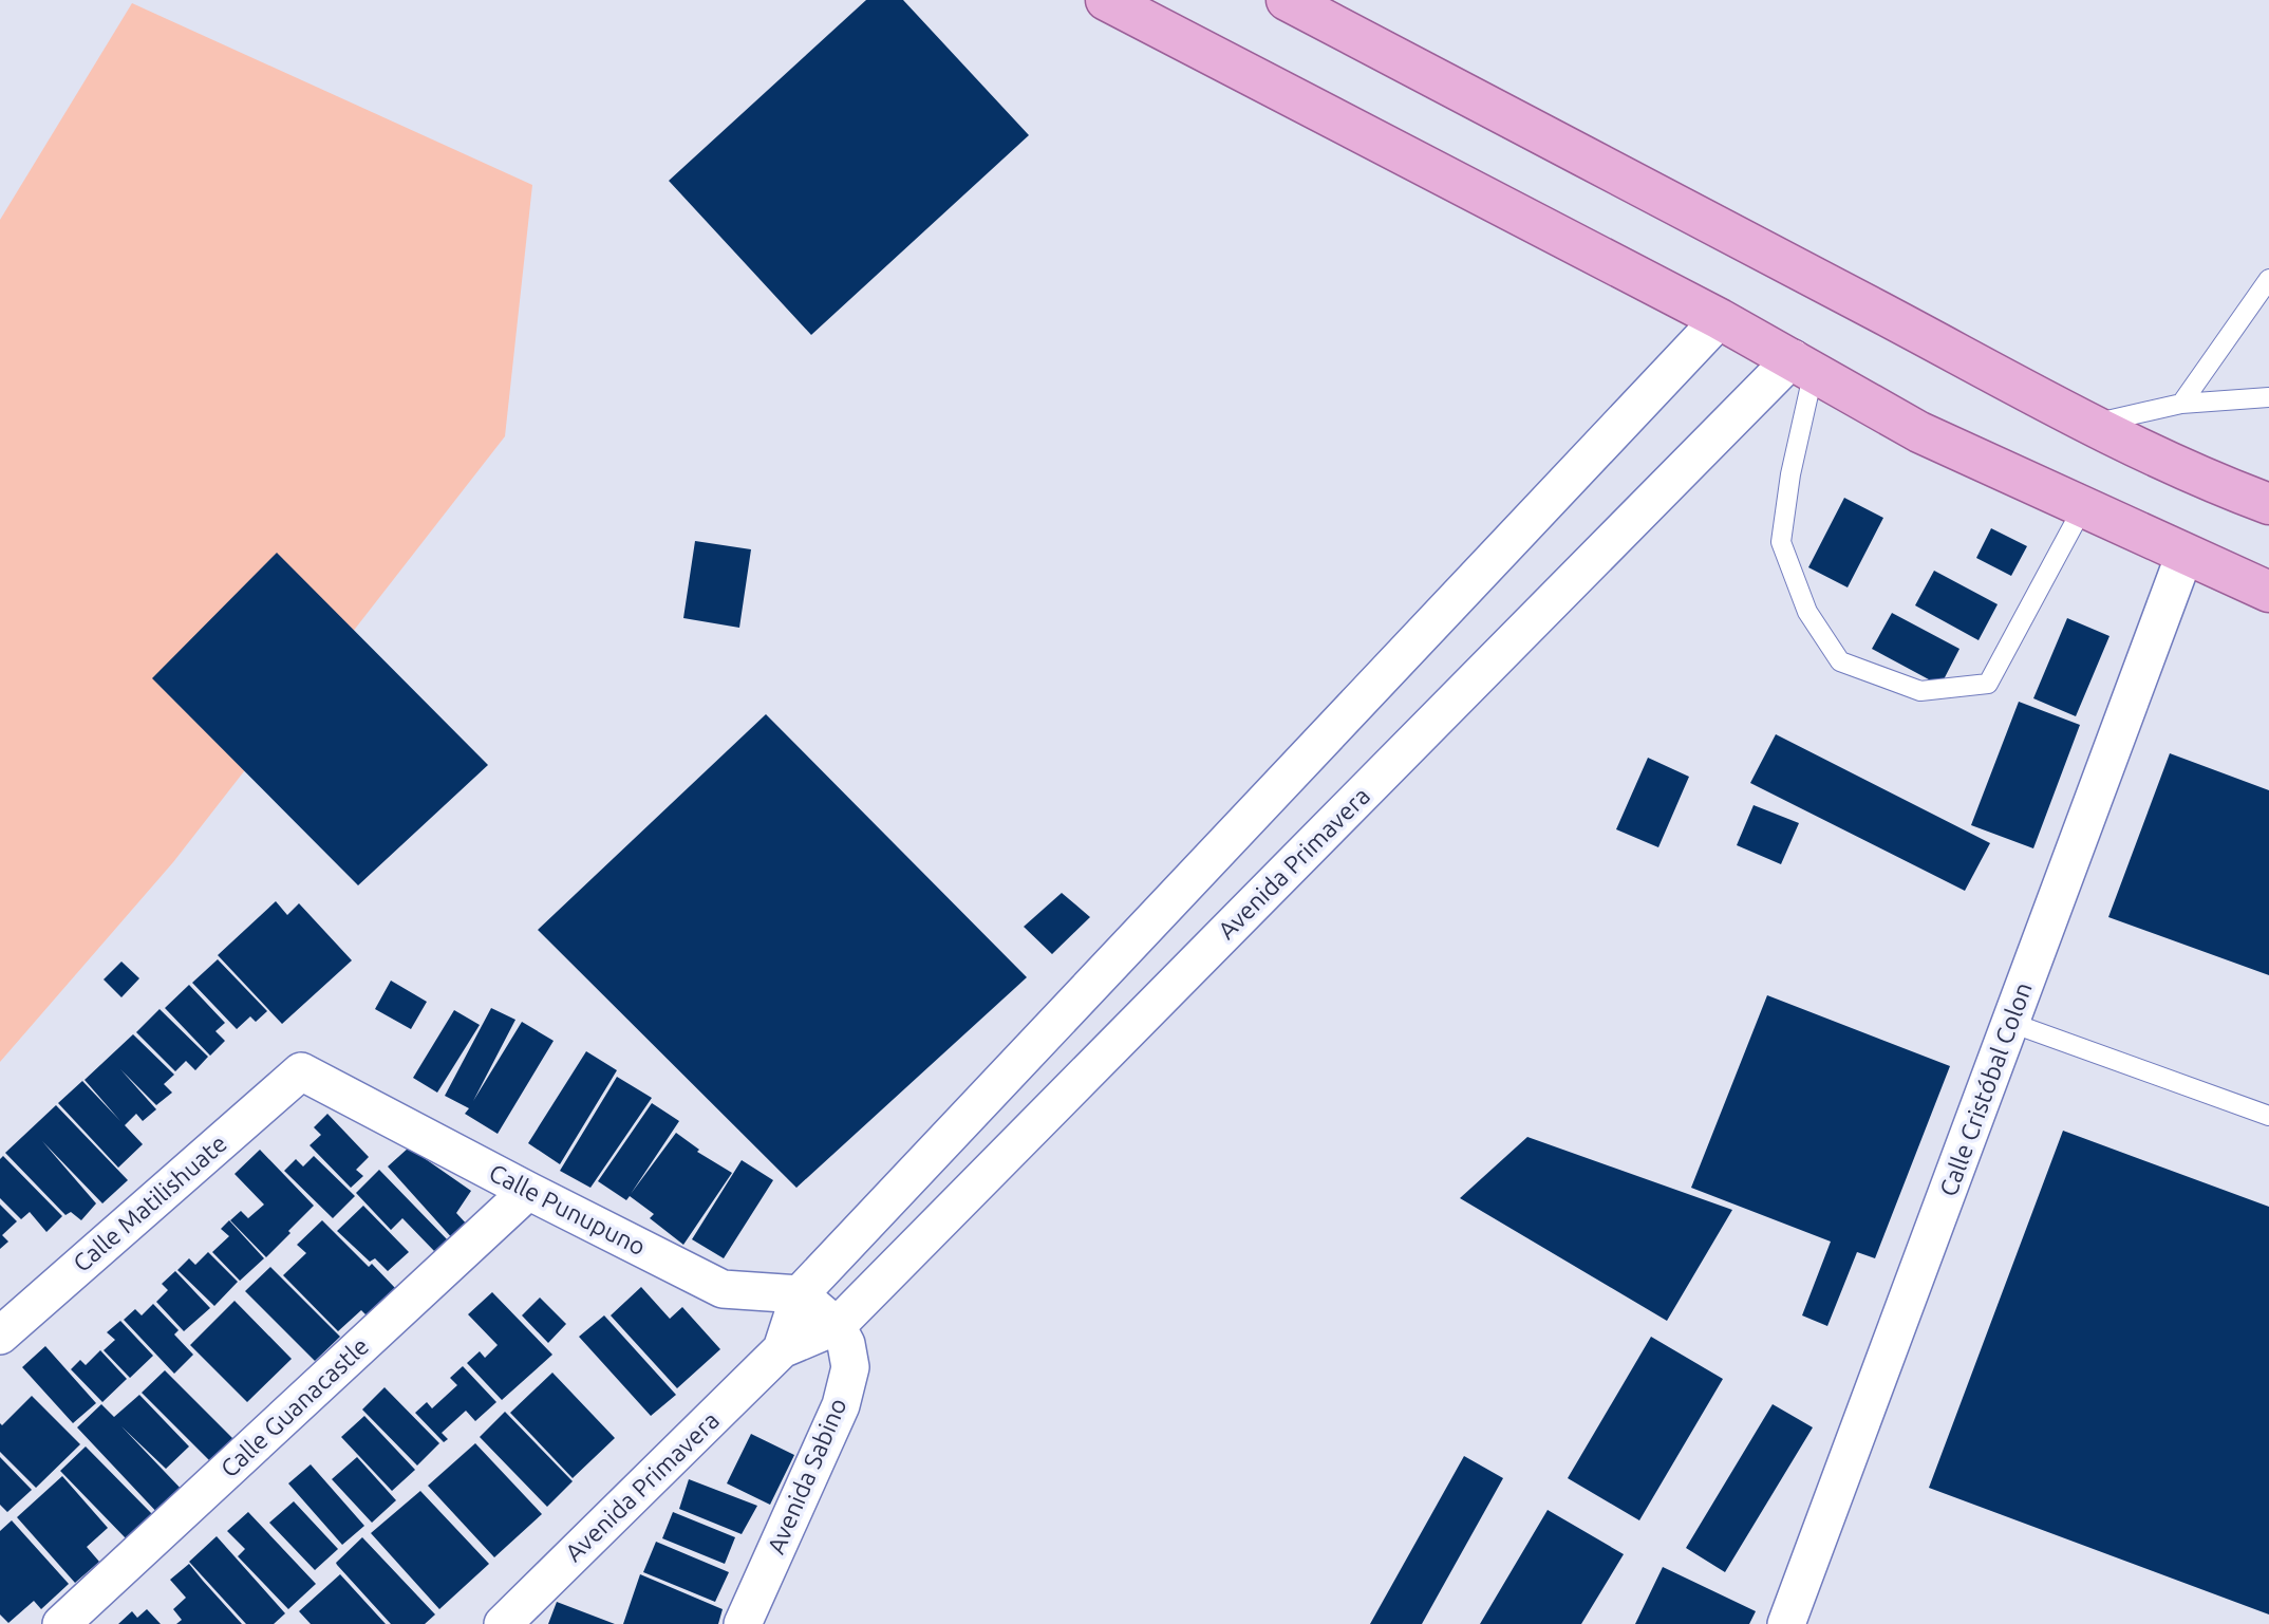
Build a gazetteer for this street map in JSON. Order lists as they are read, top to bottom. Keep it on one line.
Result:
{"streets":{"street":["Avenida Primavera","Calle Cristóbal Colon","Calle Matilishuate","Calle Punupuno","Calle Guanacastle","Avenida Sabino"]},"crossings":[["Avenida Primavera","Calle Punupuno"],["Avenida Primavera","Avenida Sabino"],["Calle Matilishuate","Calle Punupuno"],["Calle Punupuno","Calle Guanacastle"]]}
